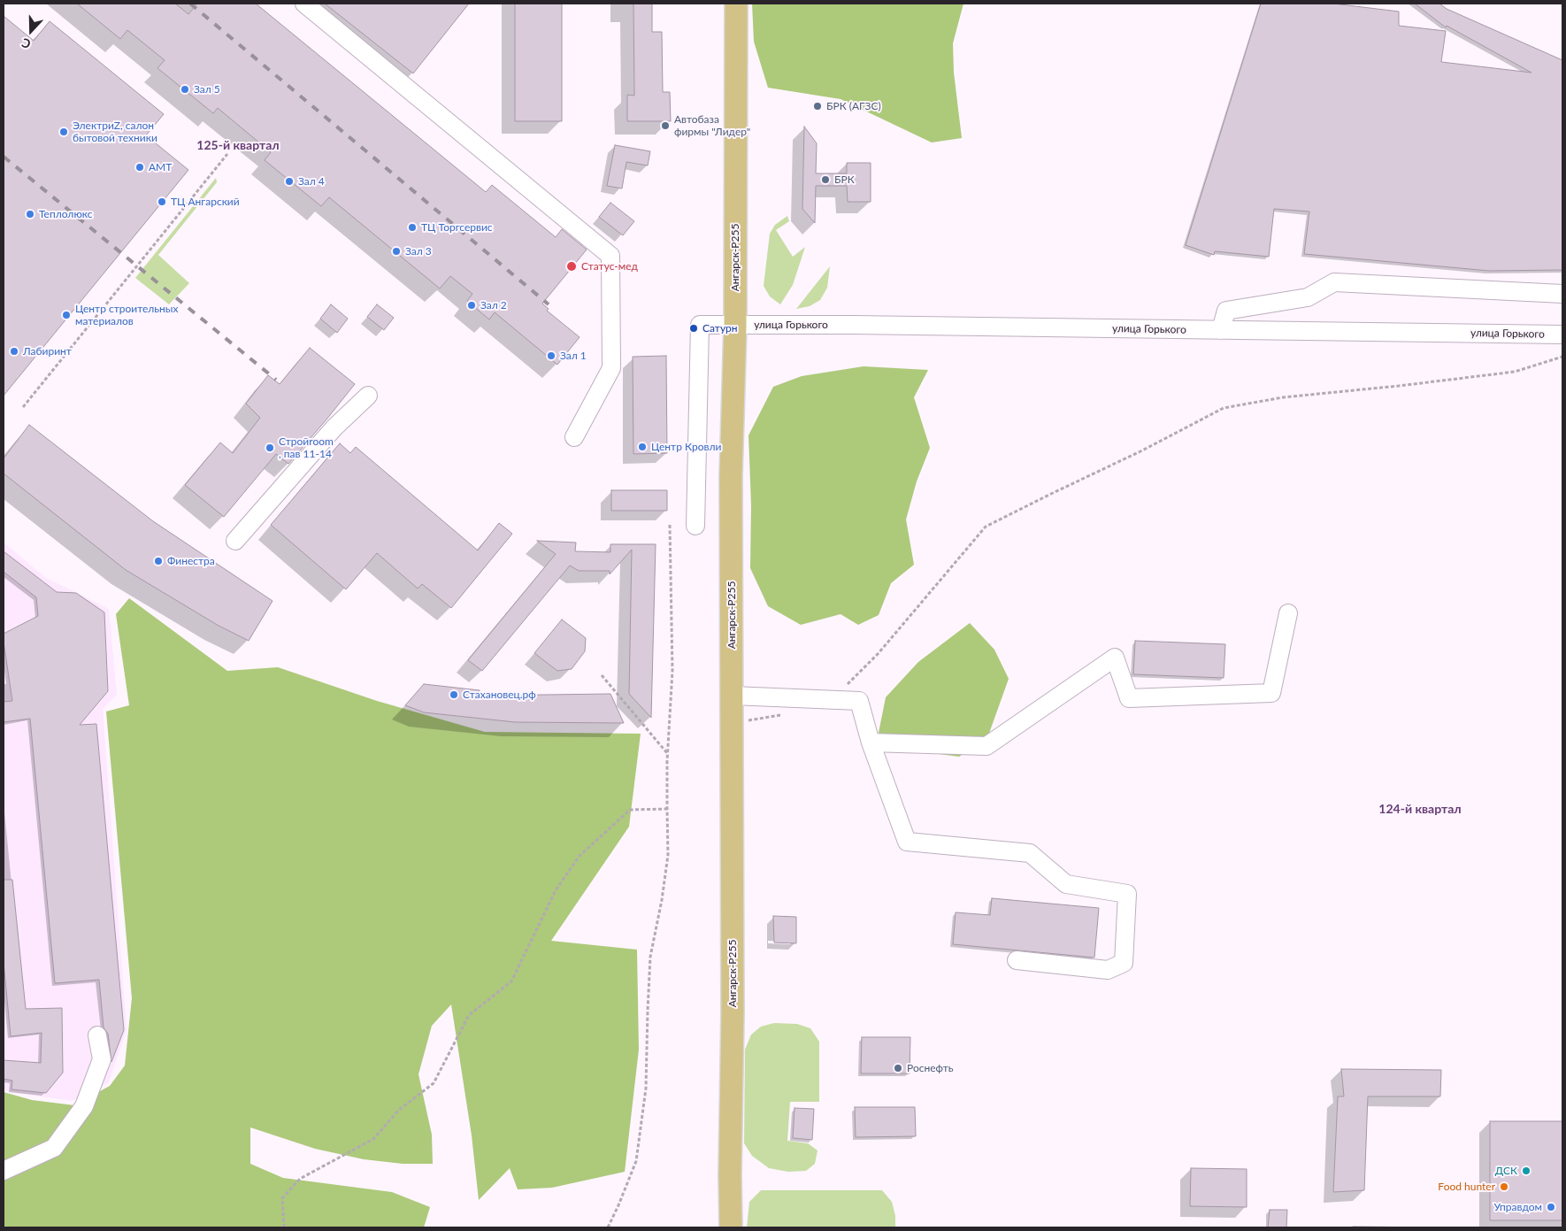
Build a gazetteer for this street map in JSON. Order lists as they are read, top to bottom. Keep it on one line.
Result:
{"streets":{"main road":["Ангарск-Р255"],"street":["улица Горького"]},"crossings":[["Ангарск-Р255","улица Горького"]],"districts":["125-й квартал","124-й квартал"],"places":["Зал 5","БРК (АГЗС)","Автобаза фирмы \"Лидер\"","ЭлектриZ, салон бытовой техники","АМТ","БРК","Зал 4","ТЦ Ангарский","Теплолюкс","ТЦ Торгсервис","Зал 3","Статус-мед","Зал 2","Центр строительных материалов","Сатурн","Лабиринт","Зал 1","Центр Кровли","Стройroom , пав 11-14","Финестра","Стахановец.рф","Роснефть","ДСК","Food hunter","Управдом"],"north":"bottom"}
